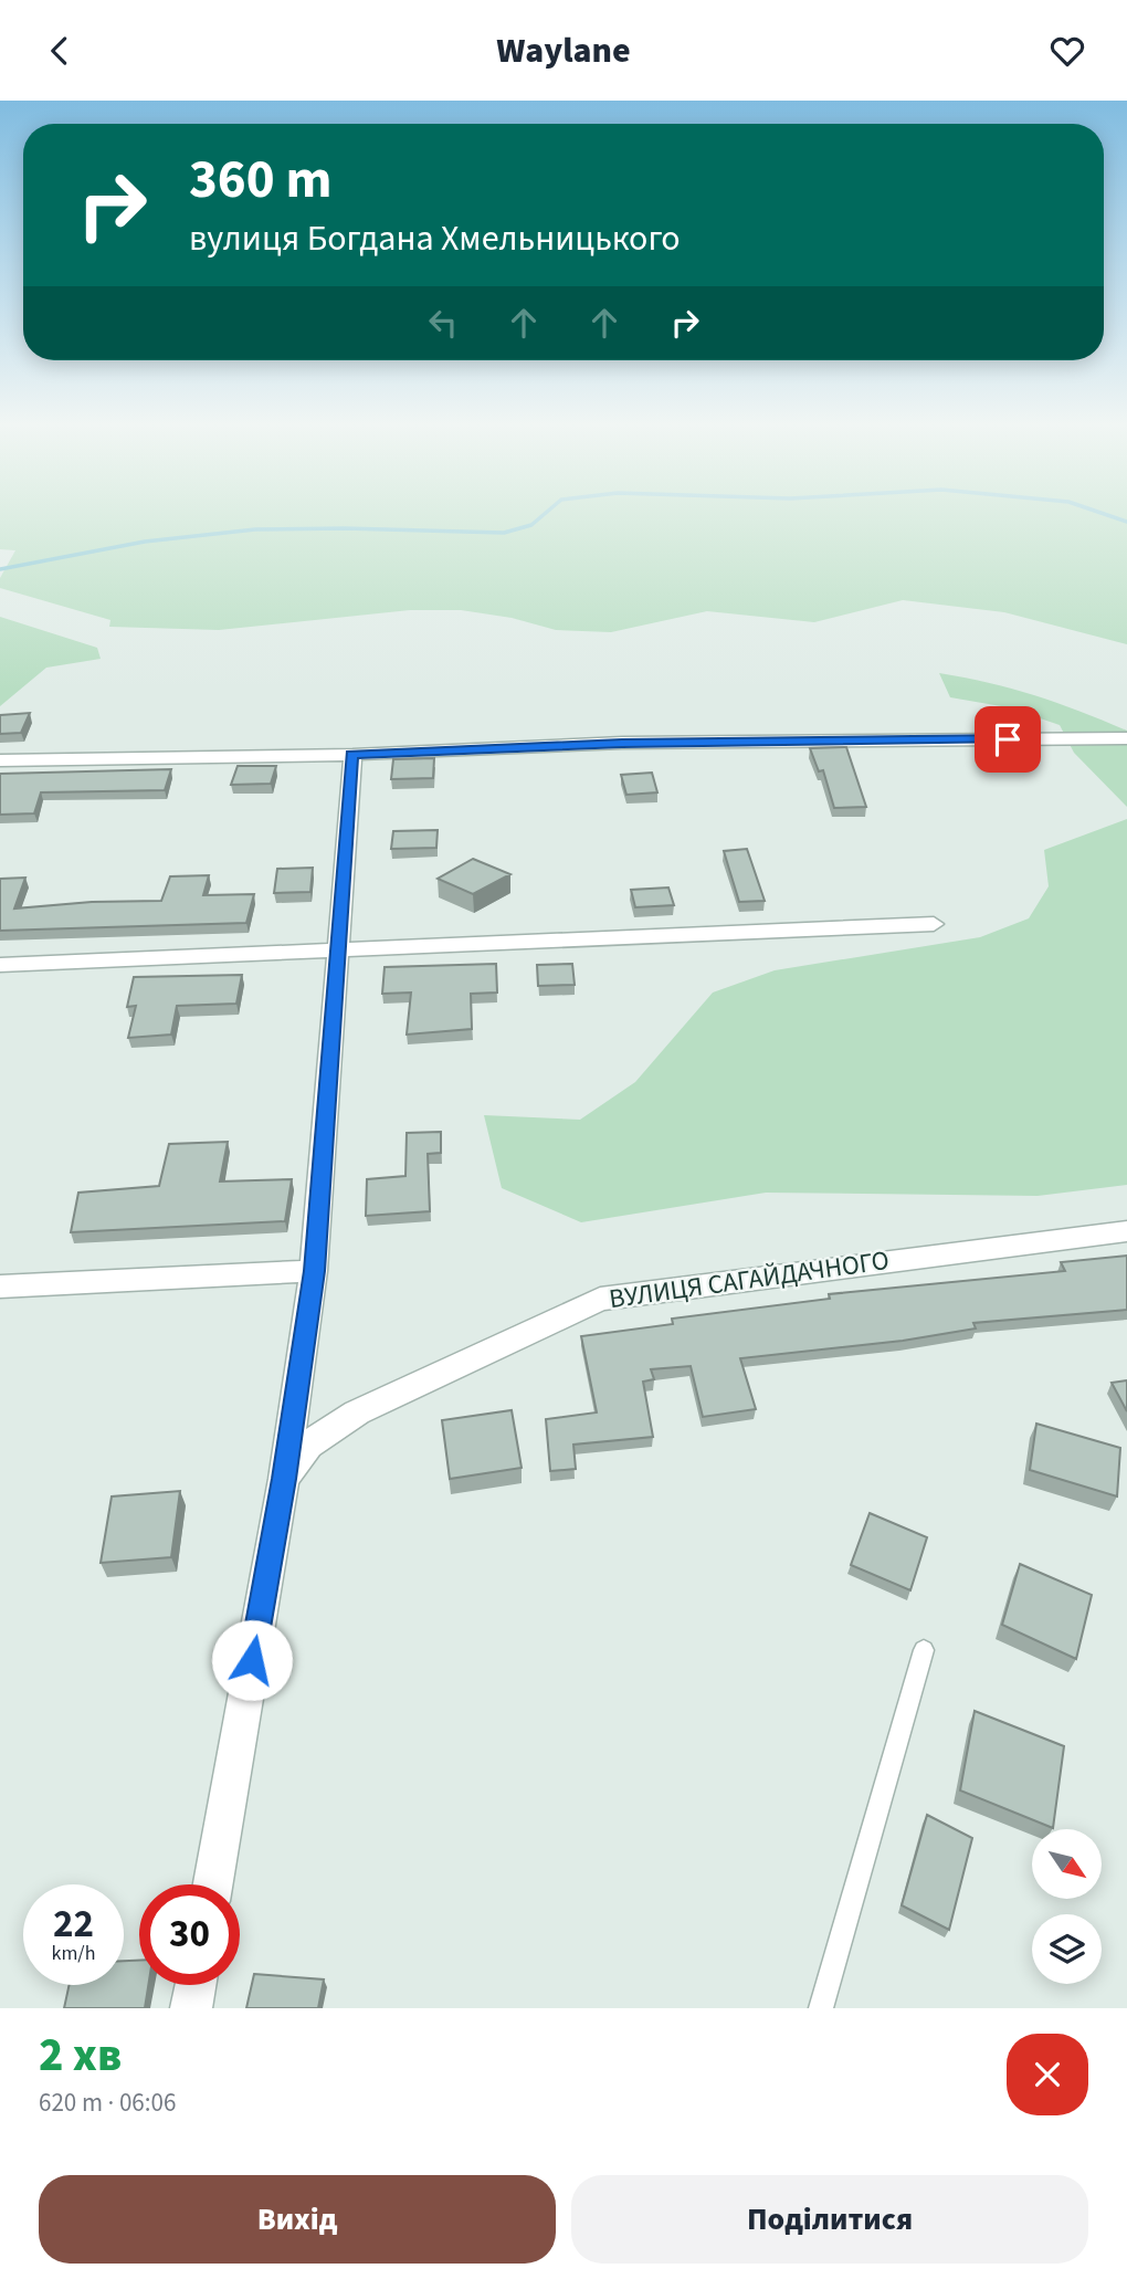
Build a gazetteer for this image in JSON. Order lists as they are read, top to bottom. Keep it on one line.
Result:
{"streets":{"street":["ВУЛИЦЯ САГАЙДАЧНОГО"]},"north":"bottom right","page":{"header":"Waylane","turn":["360 m","вулиця Богдана Хмельницького"],"speed":"22 km/h","limit":"30","heading":["2 хв","620 m · 06:06"],"buttons":["Вихід","Поділитися"]}}
